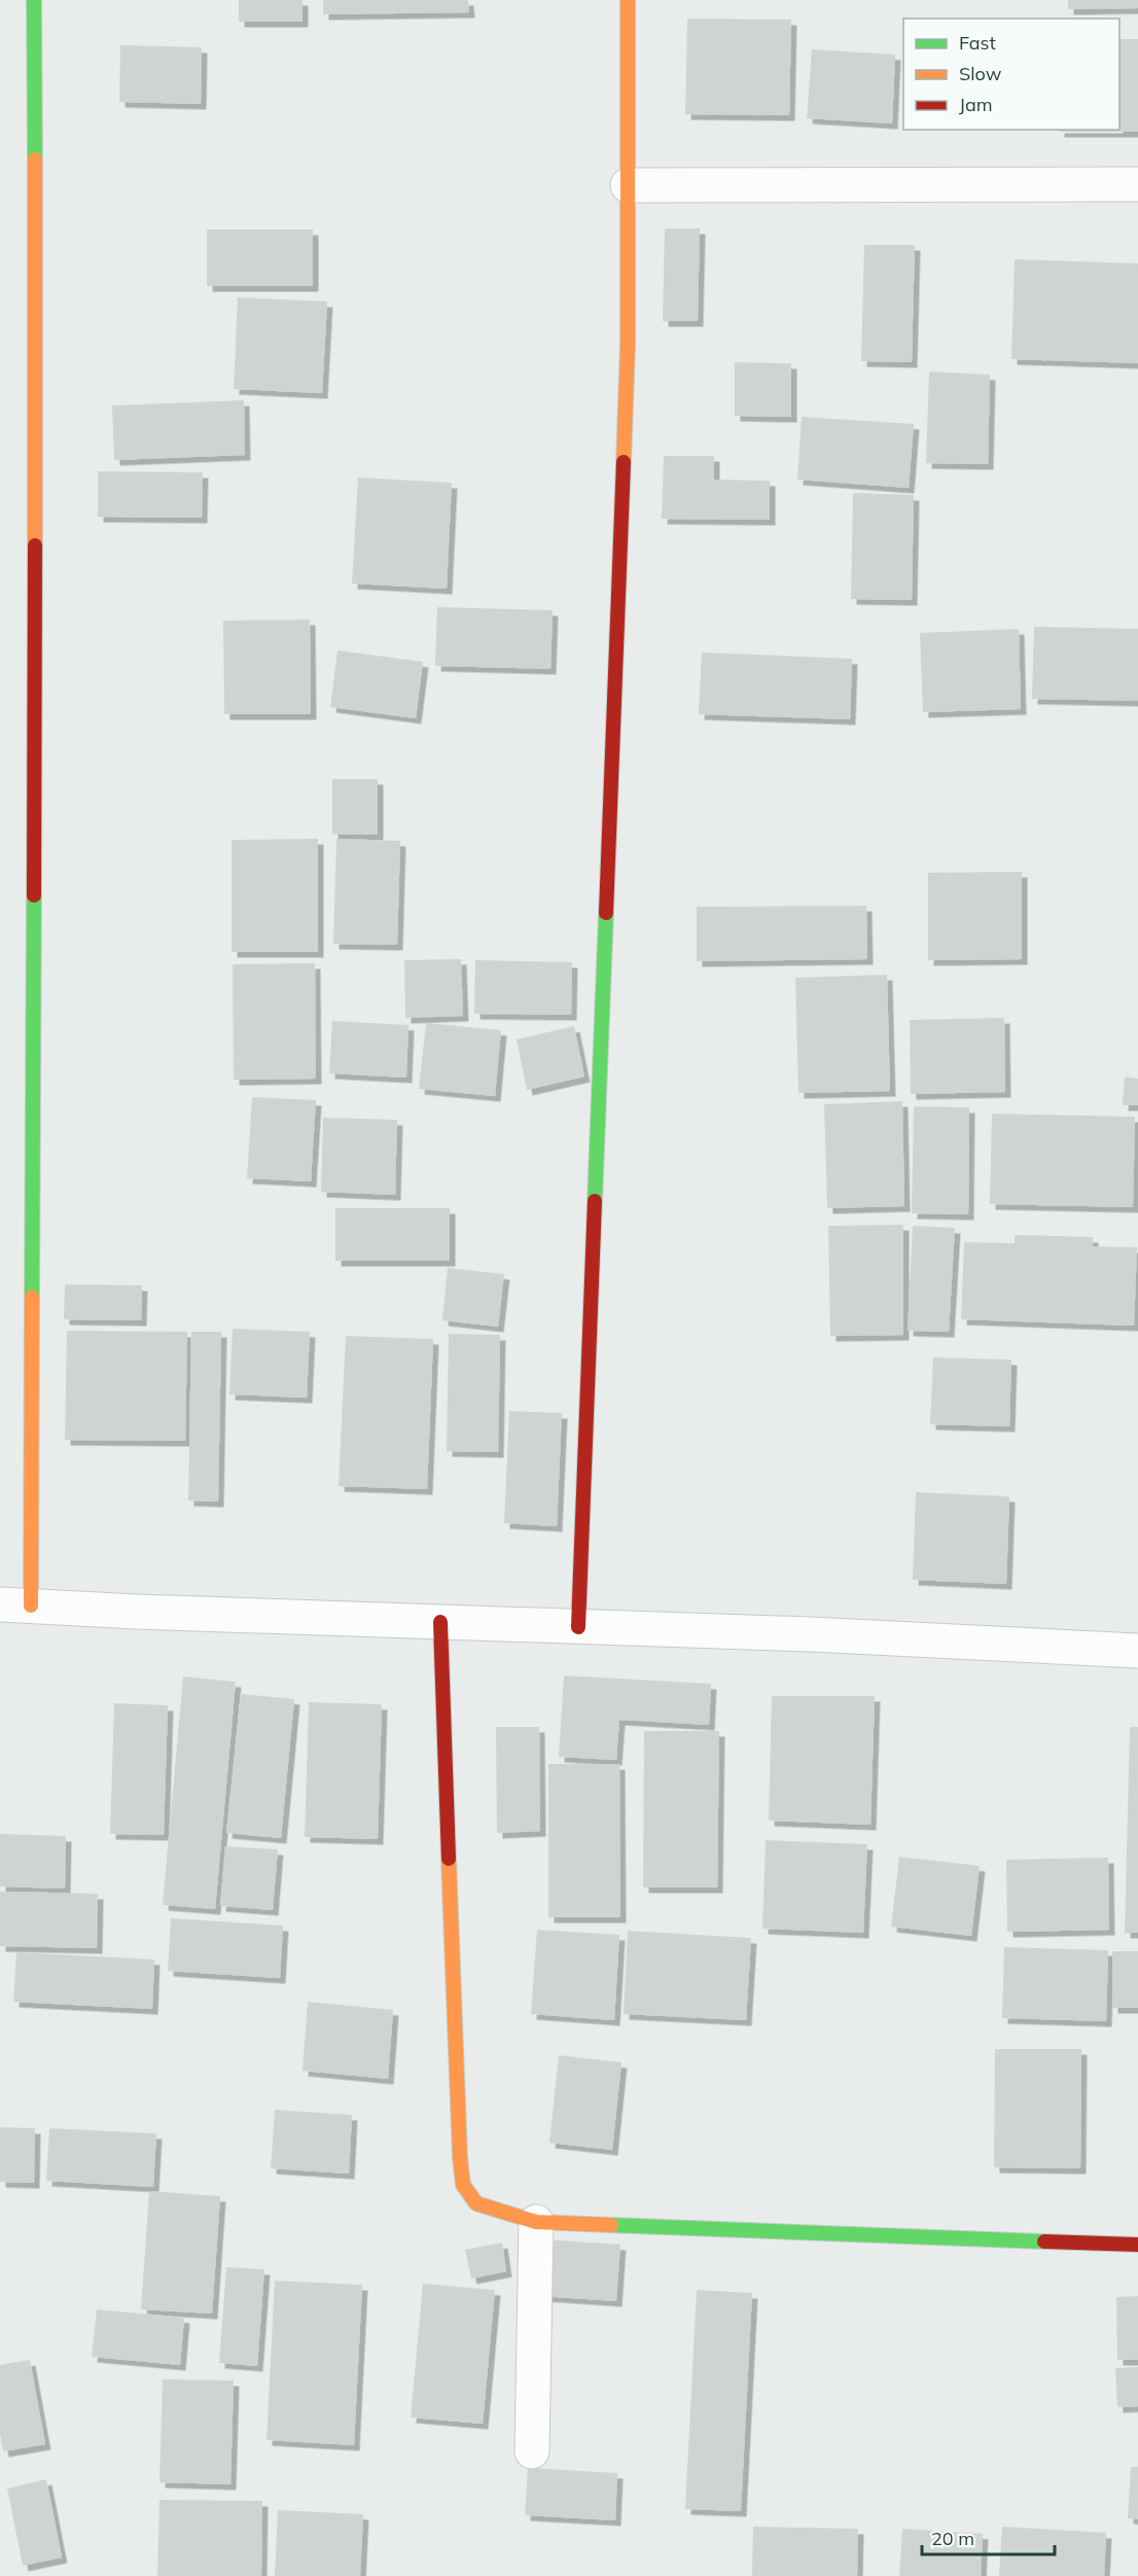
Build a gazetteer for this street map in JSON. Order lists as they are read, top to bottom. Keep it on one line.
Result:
{"legend":["Fast","Slow","Jam"],"scale_bar":"20 m"}
